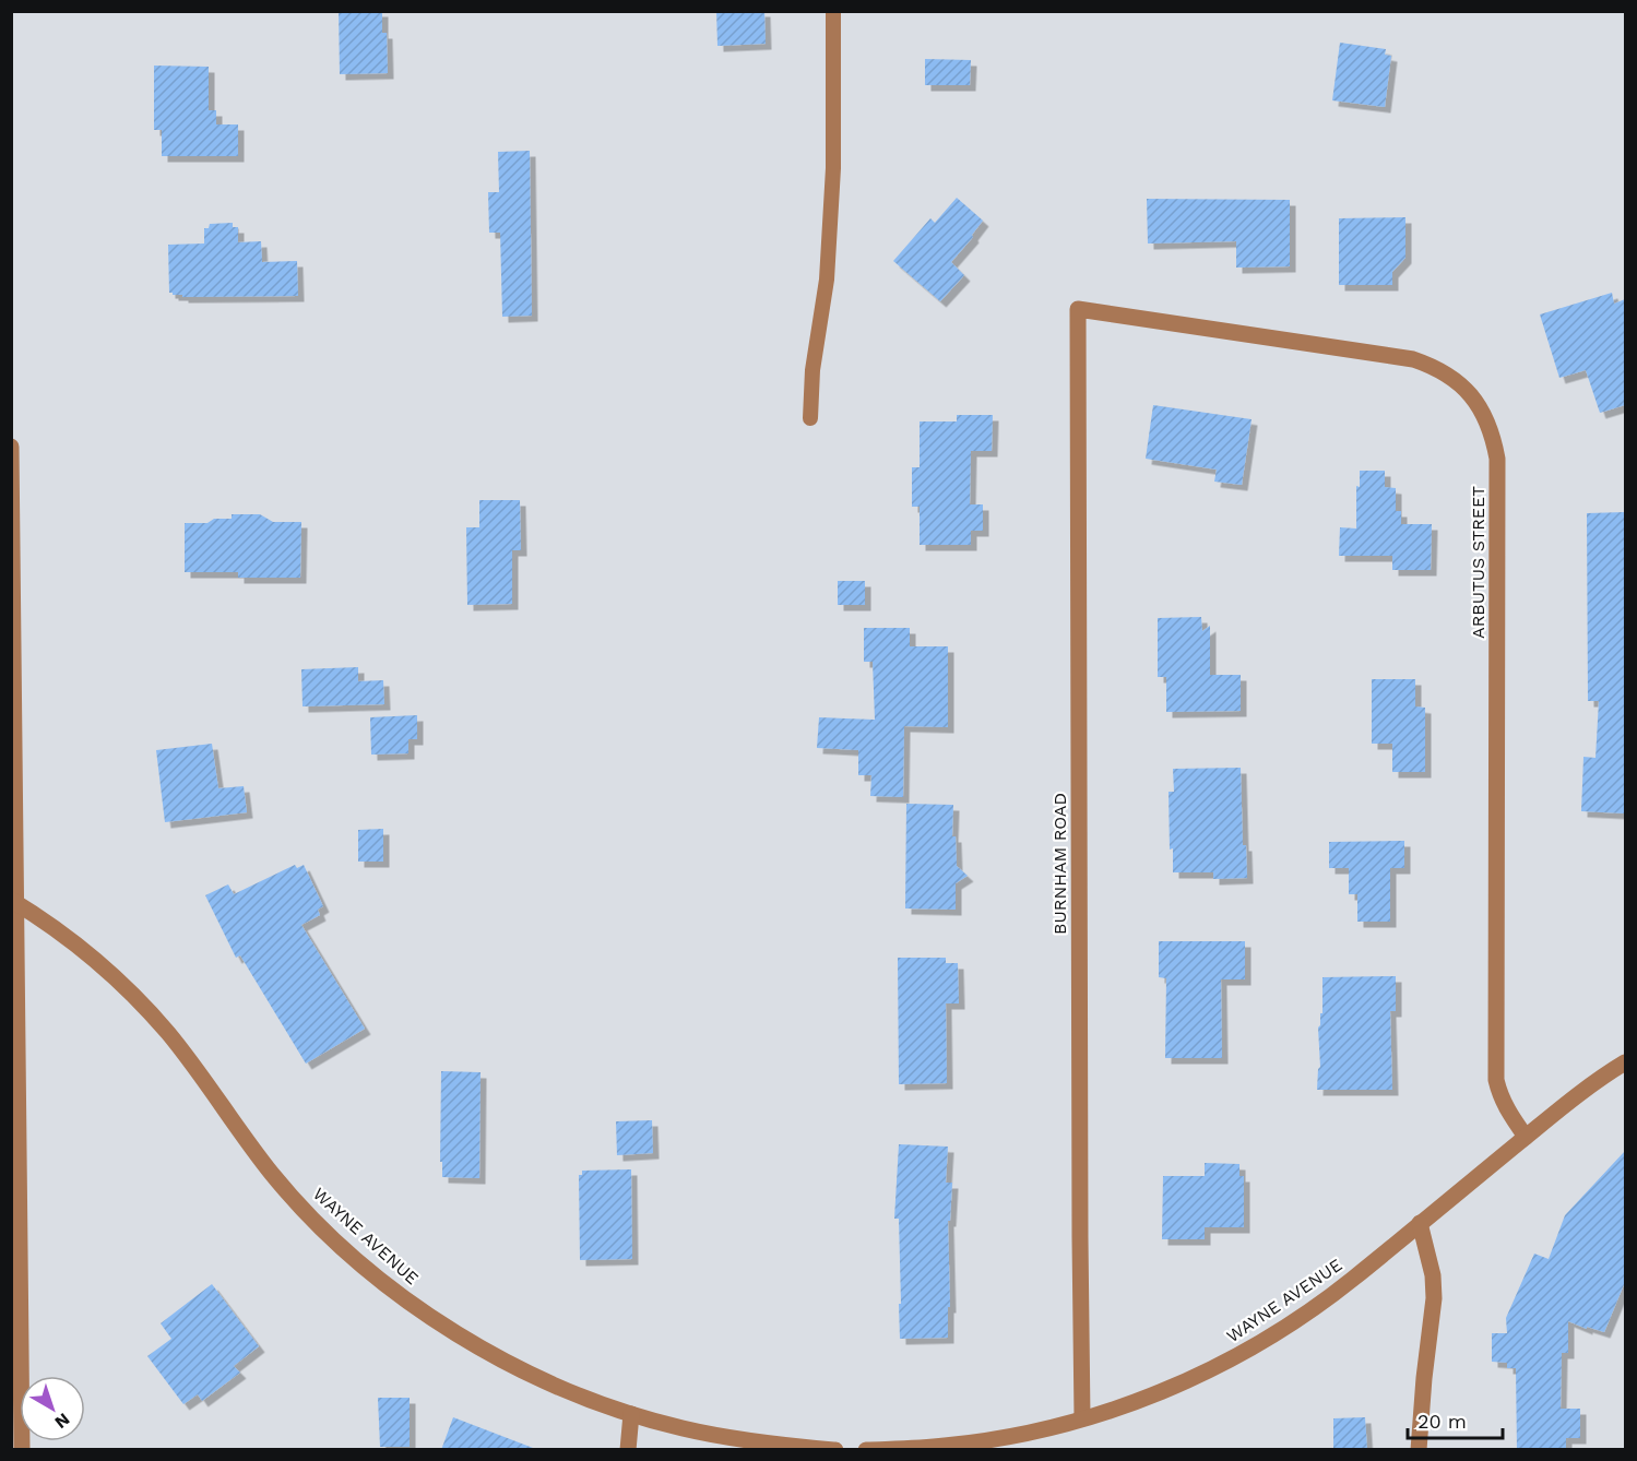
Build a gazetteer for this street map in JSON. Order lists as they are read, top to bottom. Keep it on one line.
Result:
{"streets":{"street":["ARBUTUS STREET","BURNHAM ROAD","WAYNE AVENUE"]},"crossings":[["ARBUTUS STREET","BURNHAM ROAD"],["ARBUTUS STREET","WAYNE AVENUE"],["BURNHAM ROAD","WAYNE AVENUE"]],"scale_bar":"20 m","north":"bottom right"}
